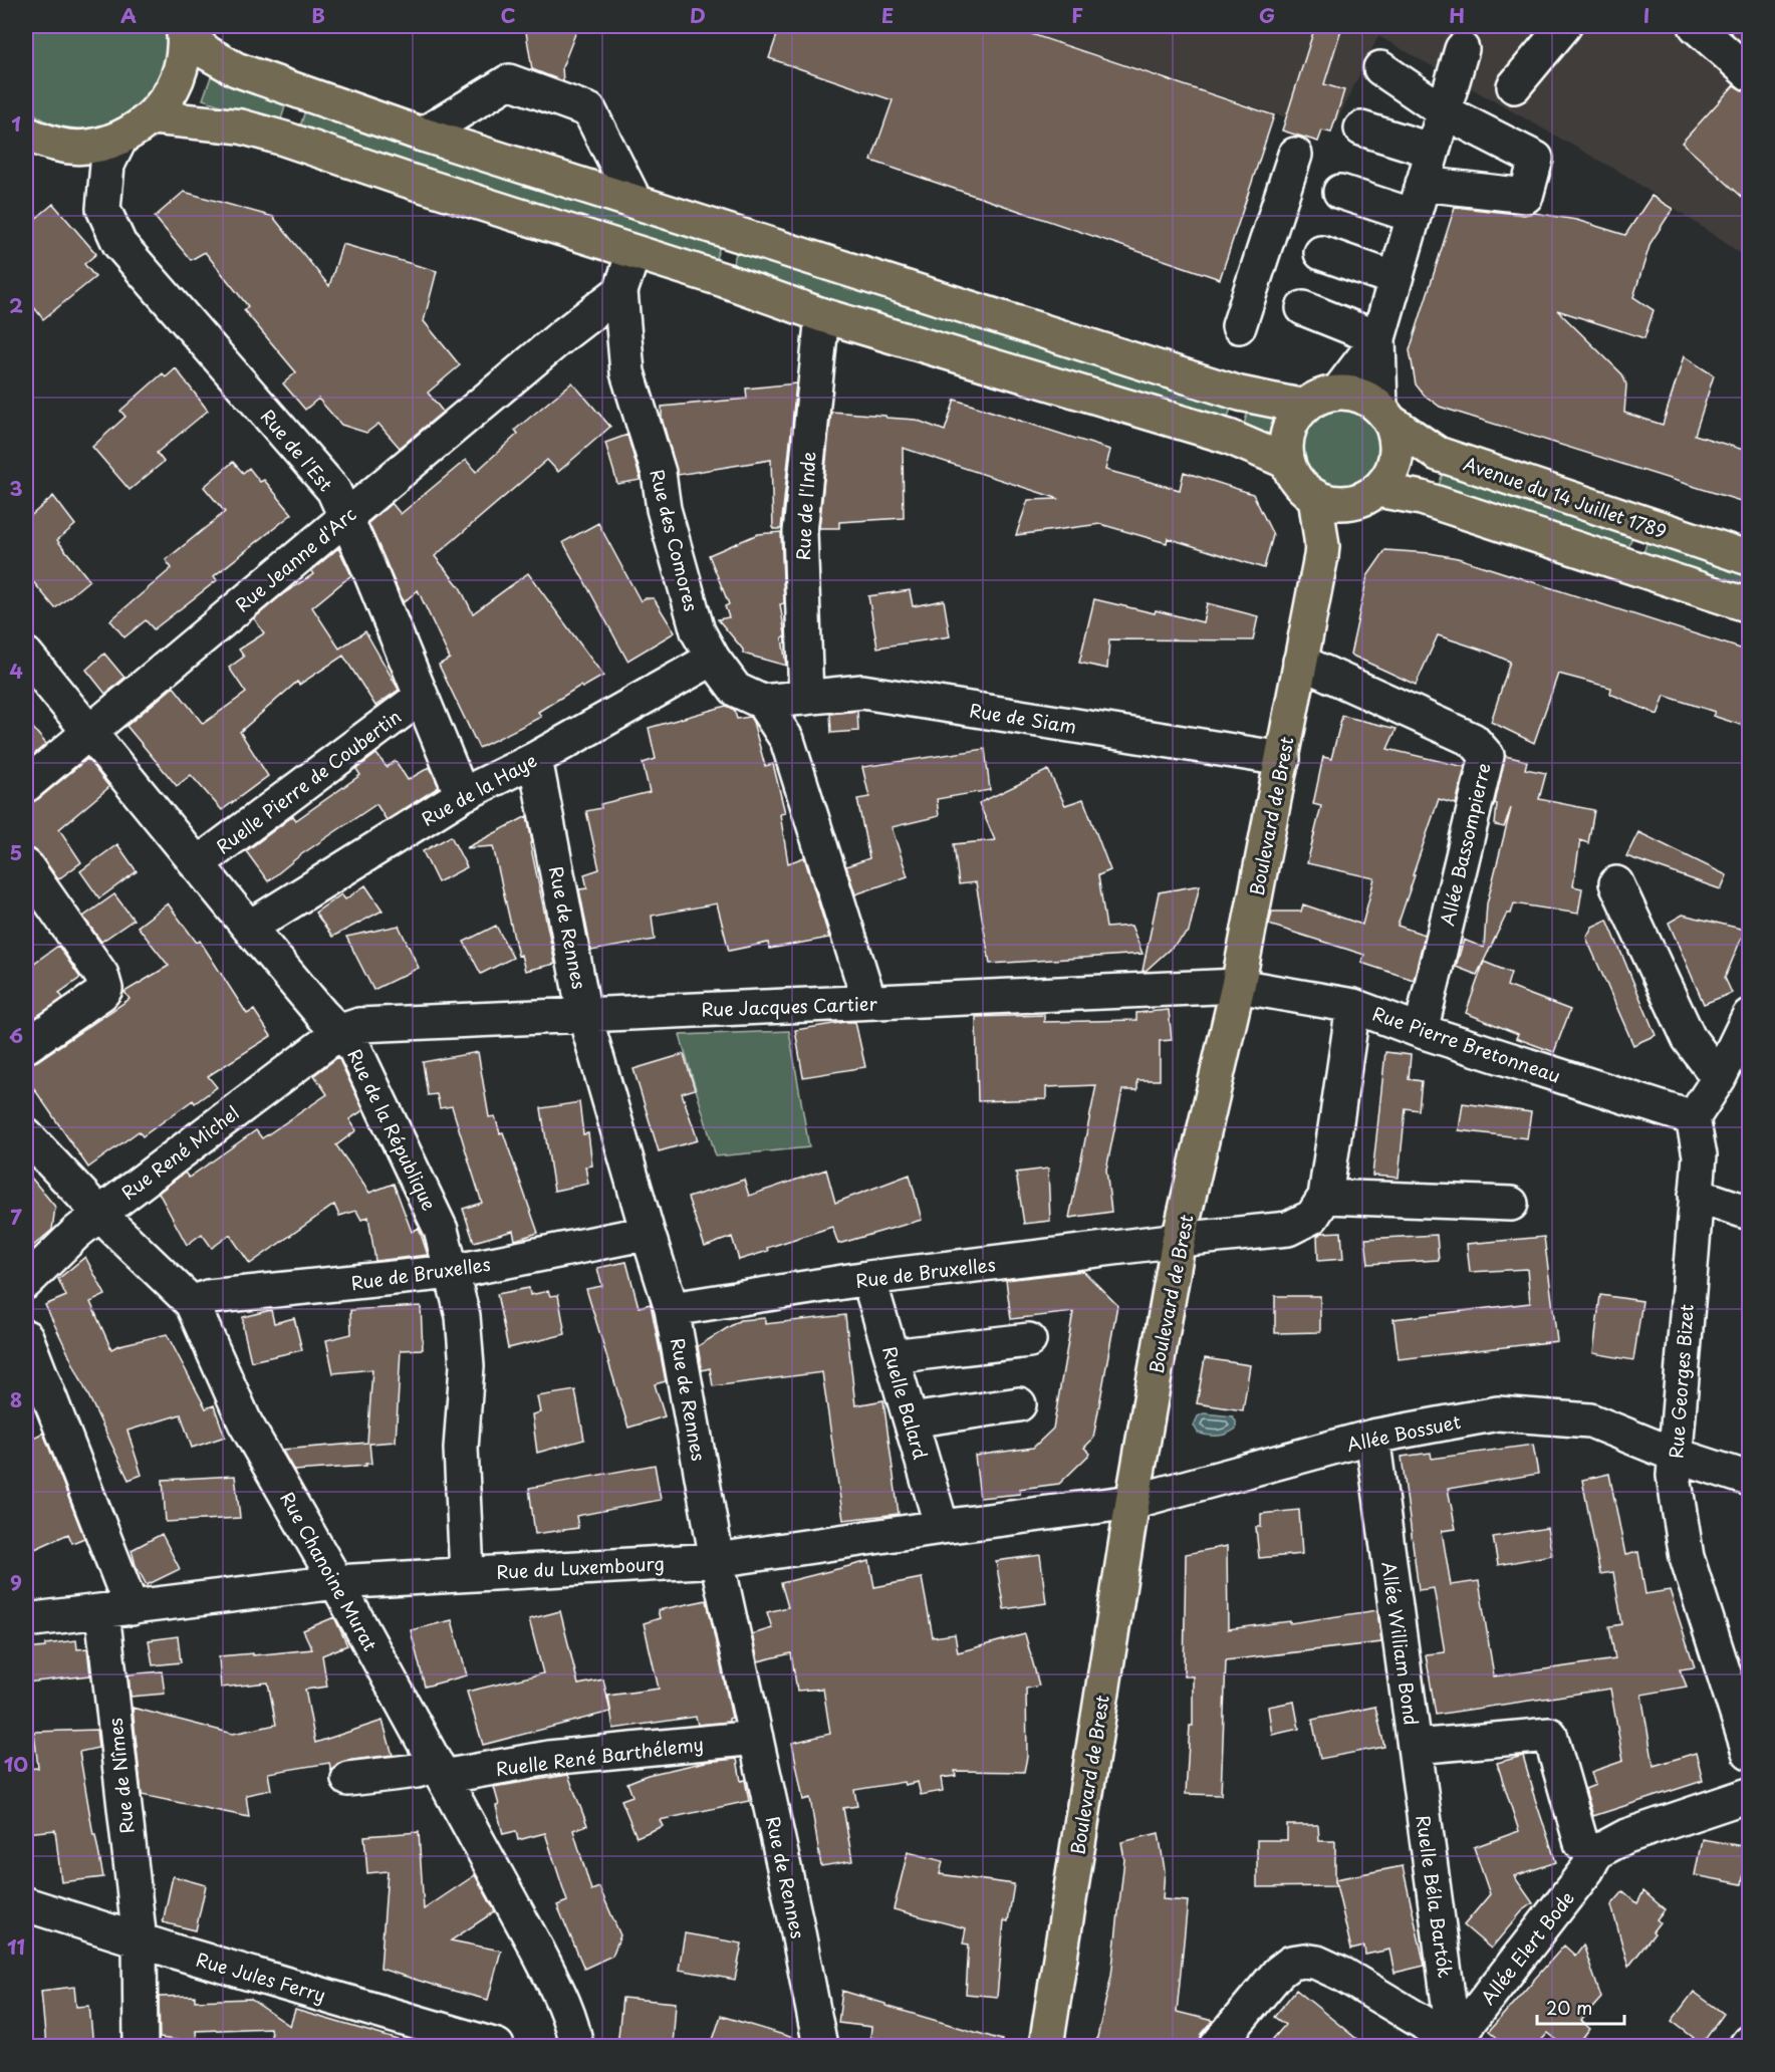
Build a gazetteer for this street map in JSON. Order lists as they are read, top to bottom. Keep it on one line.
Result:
{"streets":{"main road":["Avenue du 14 Juillet 1789","Boulevard de Brest"],"street":["Rue de l'Est","Rue de l'Inde","Rue des Comores","Rue Jeanne d'Arc","Rue de Siam","Ruelle Pierre de Coubertin","Rue de la Haye","Allée Bassompierre","Rue de Rennes","Rue Jacques Cartier","Rue Pierre Bretonneau","Rue de la République","Rue René Michel","Rue de Bruxelles","Rue Georges Bizet","Ruelle Balard","Allée Bossuet","Rue du Luxembourg","Rue Chanoine Murat","Allée William Bond","Ruelle René Barthélemy","Rue de Nîmes","Ruelle Béla Bartók","Allée Elert Bode","Rue Jules Ferry"]},"crossings":[["Rue de l'Est","Rue Jeanne d'Arc"],["Rue de l'Est","Ruelle Pierre de Coubertin"],["Rue de l'Est","Rue de la Haye"],["Avenue du 14 Juillet 1789","Boulevard de Brest"],["Rue de l'Inde","Rue de Siam"],["Rue des Comores","Rue Jeanne d'Arc"],["Rue des Comores","Rue de Siam"],["Rue des Comores","Rue de la Haye"],["Rue Jeanne d'Arc","Rue de la République"],["Rue de Siam","Boulevard de Brest"],["Ruelle Pierre de Coubertin","Rue de la République"],["Rue de la Haye","Rue de Rennes"],["Rue de la Haye","Rue de la République"],["Boulevard de Brest","Allée Bassompierre"],["Boulevard de Brest","Rue Jacques Cartier"],["Boulevard de Brest","Rue Pierre Bretonneau"],["Boulevard de Brest","Rue de Bruxelles"],["Boulevard de Brest","Allée Bossuet"],["Boulevard de Brest","Rue du Luxembourg"],["Allée Bassompierre","Rue Pierre Bretonneau"],["Rue de Rennes","Rue Jacques Cartier"],["Rue de Rennes","Rue de Bruxelles"],["Rue de Rennes","Rue du Luxembourg"],["Rue de Rennes","Ruelle René Barthélemy"],["Rue Jacques Cartier","Rue Pierre Bretonneau"],["Rue Jacques Cartier","Rue de la République"],["Rue Jacques Cartier","Rue René Michel"],["Rue Pierre Bretonneau","Rue Georges Bizet"],["Rue de la République","Rue René Michel"],["Rue de la République","Rue de Bruxelles"],["Rue de la République","Rue du Luxembourg"],["Rue René Michel","Rue Chanoine Murat"],["Rue de Bruxelles","Ruelle Balard"],["Rue de Bruxelles","Rue Chanoine Murat"],["Rue Georges Bizet","Allée Bossuet"],["Ruelle Balard","Rue du Luxembourg"],["Allée Bossuet","Rue du Luxembourg"],["Allée Bossuet","Allée William Bond"],["Rue du Luxembourg","Rue Chanoine Murat"],["Rue du Luxembourg","Rue de Nîmes"],["Rue Chanoine Murat","Ruelle René Barthélemy"],["Allée William Bond","Ruelle Béla Bartók"],["Allée William Bond","Allée Elert Bode"],["Rue de Nîmes","Rue Jules Ferry"],["Ruelle Béla Bartók","Allée Elert Bode"]],"scale_bar":"20 m","grid":{"columns":["A","B","C","D","E","F","G","H","I"],"rows":["1","2","3","4","5","6","7","8","9","10","11"]}}
